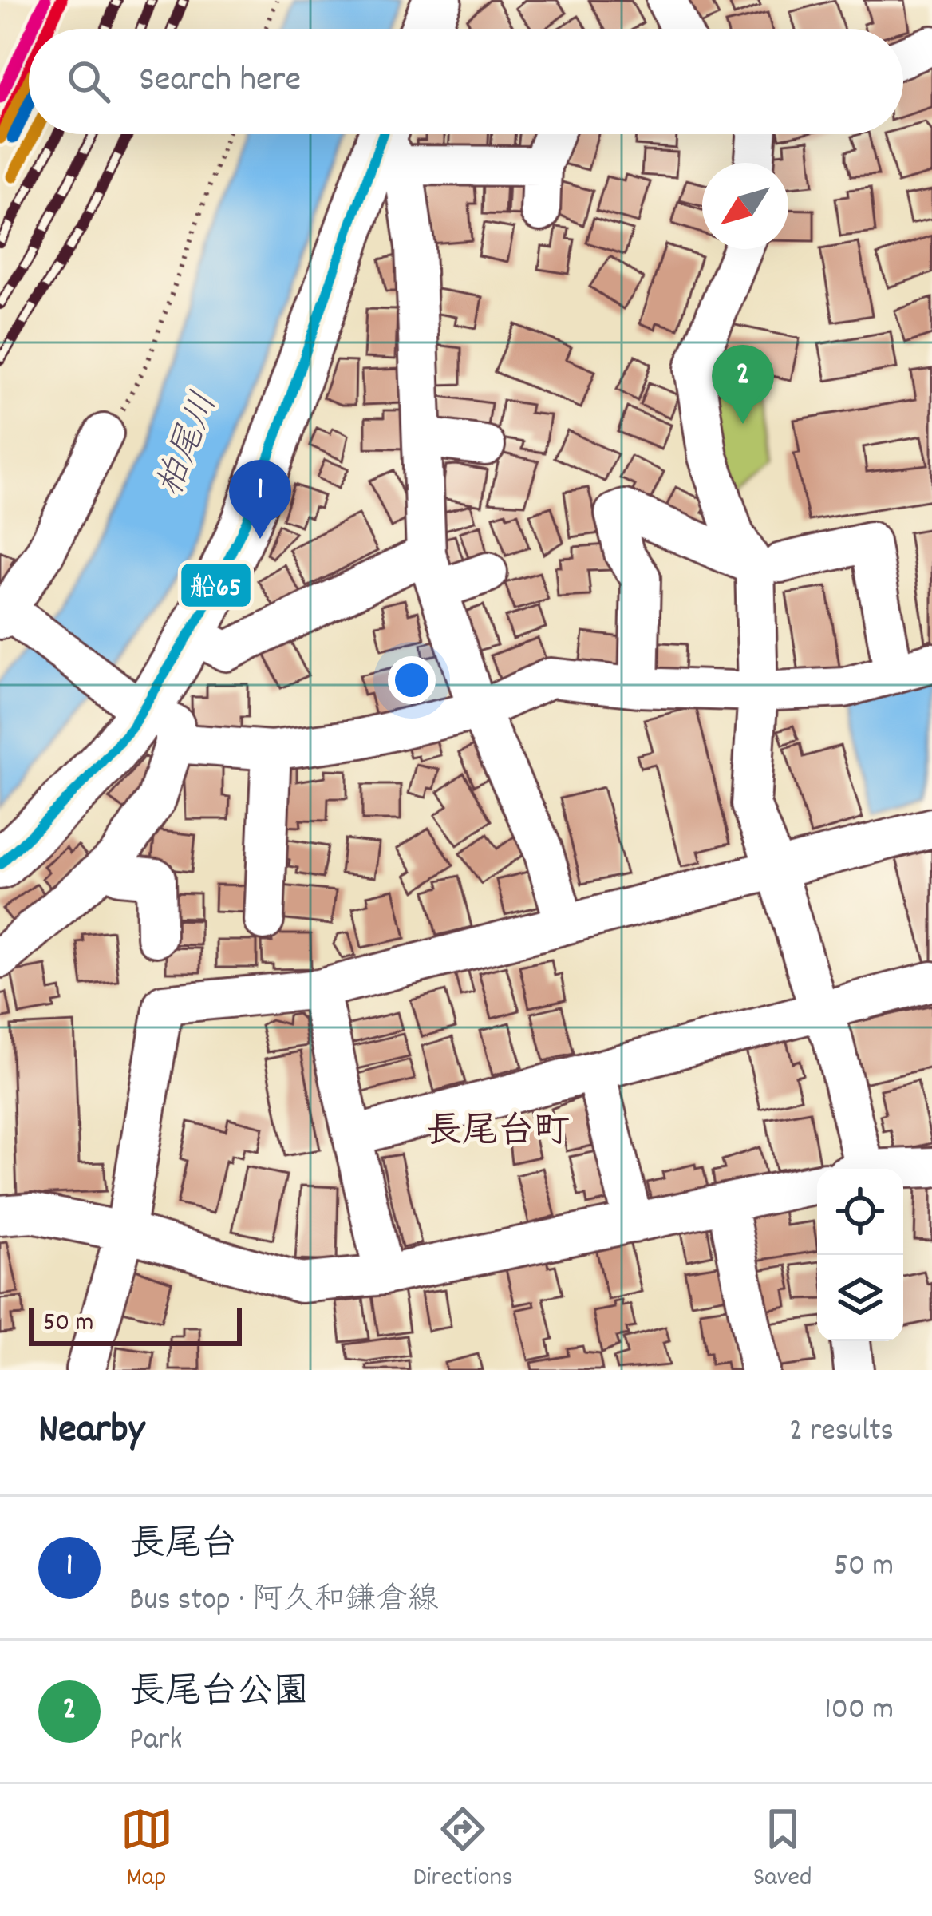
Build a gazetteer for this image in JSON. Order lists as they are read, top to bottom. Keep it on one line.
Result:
{"districts":["長尾台町"],"water":["柏尾川"],"lines":["transit line 船65"],"scale_bar":"50 m","north":"bottom left","page":{"search":"Search here","pins":["2","1"],"scale":"50 m","heading":["Nearby","2 results"],"list":[{"mark":"1","name":"長尾台","note":"Bus stop · 阿久和鎌倉線","value":"50 m"},{"mark":"2","name":"長尾台公園","note":"Park","value":"100 m"}],"nav":["Map","Directions","Saved"]}}
